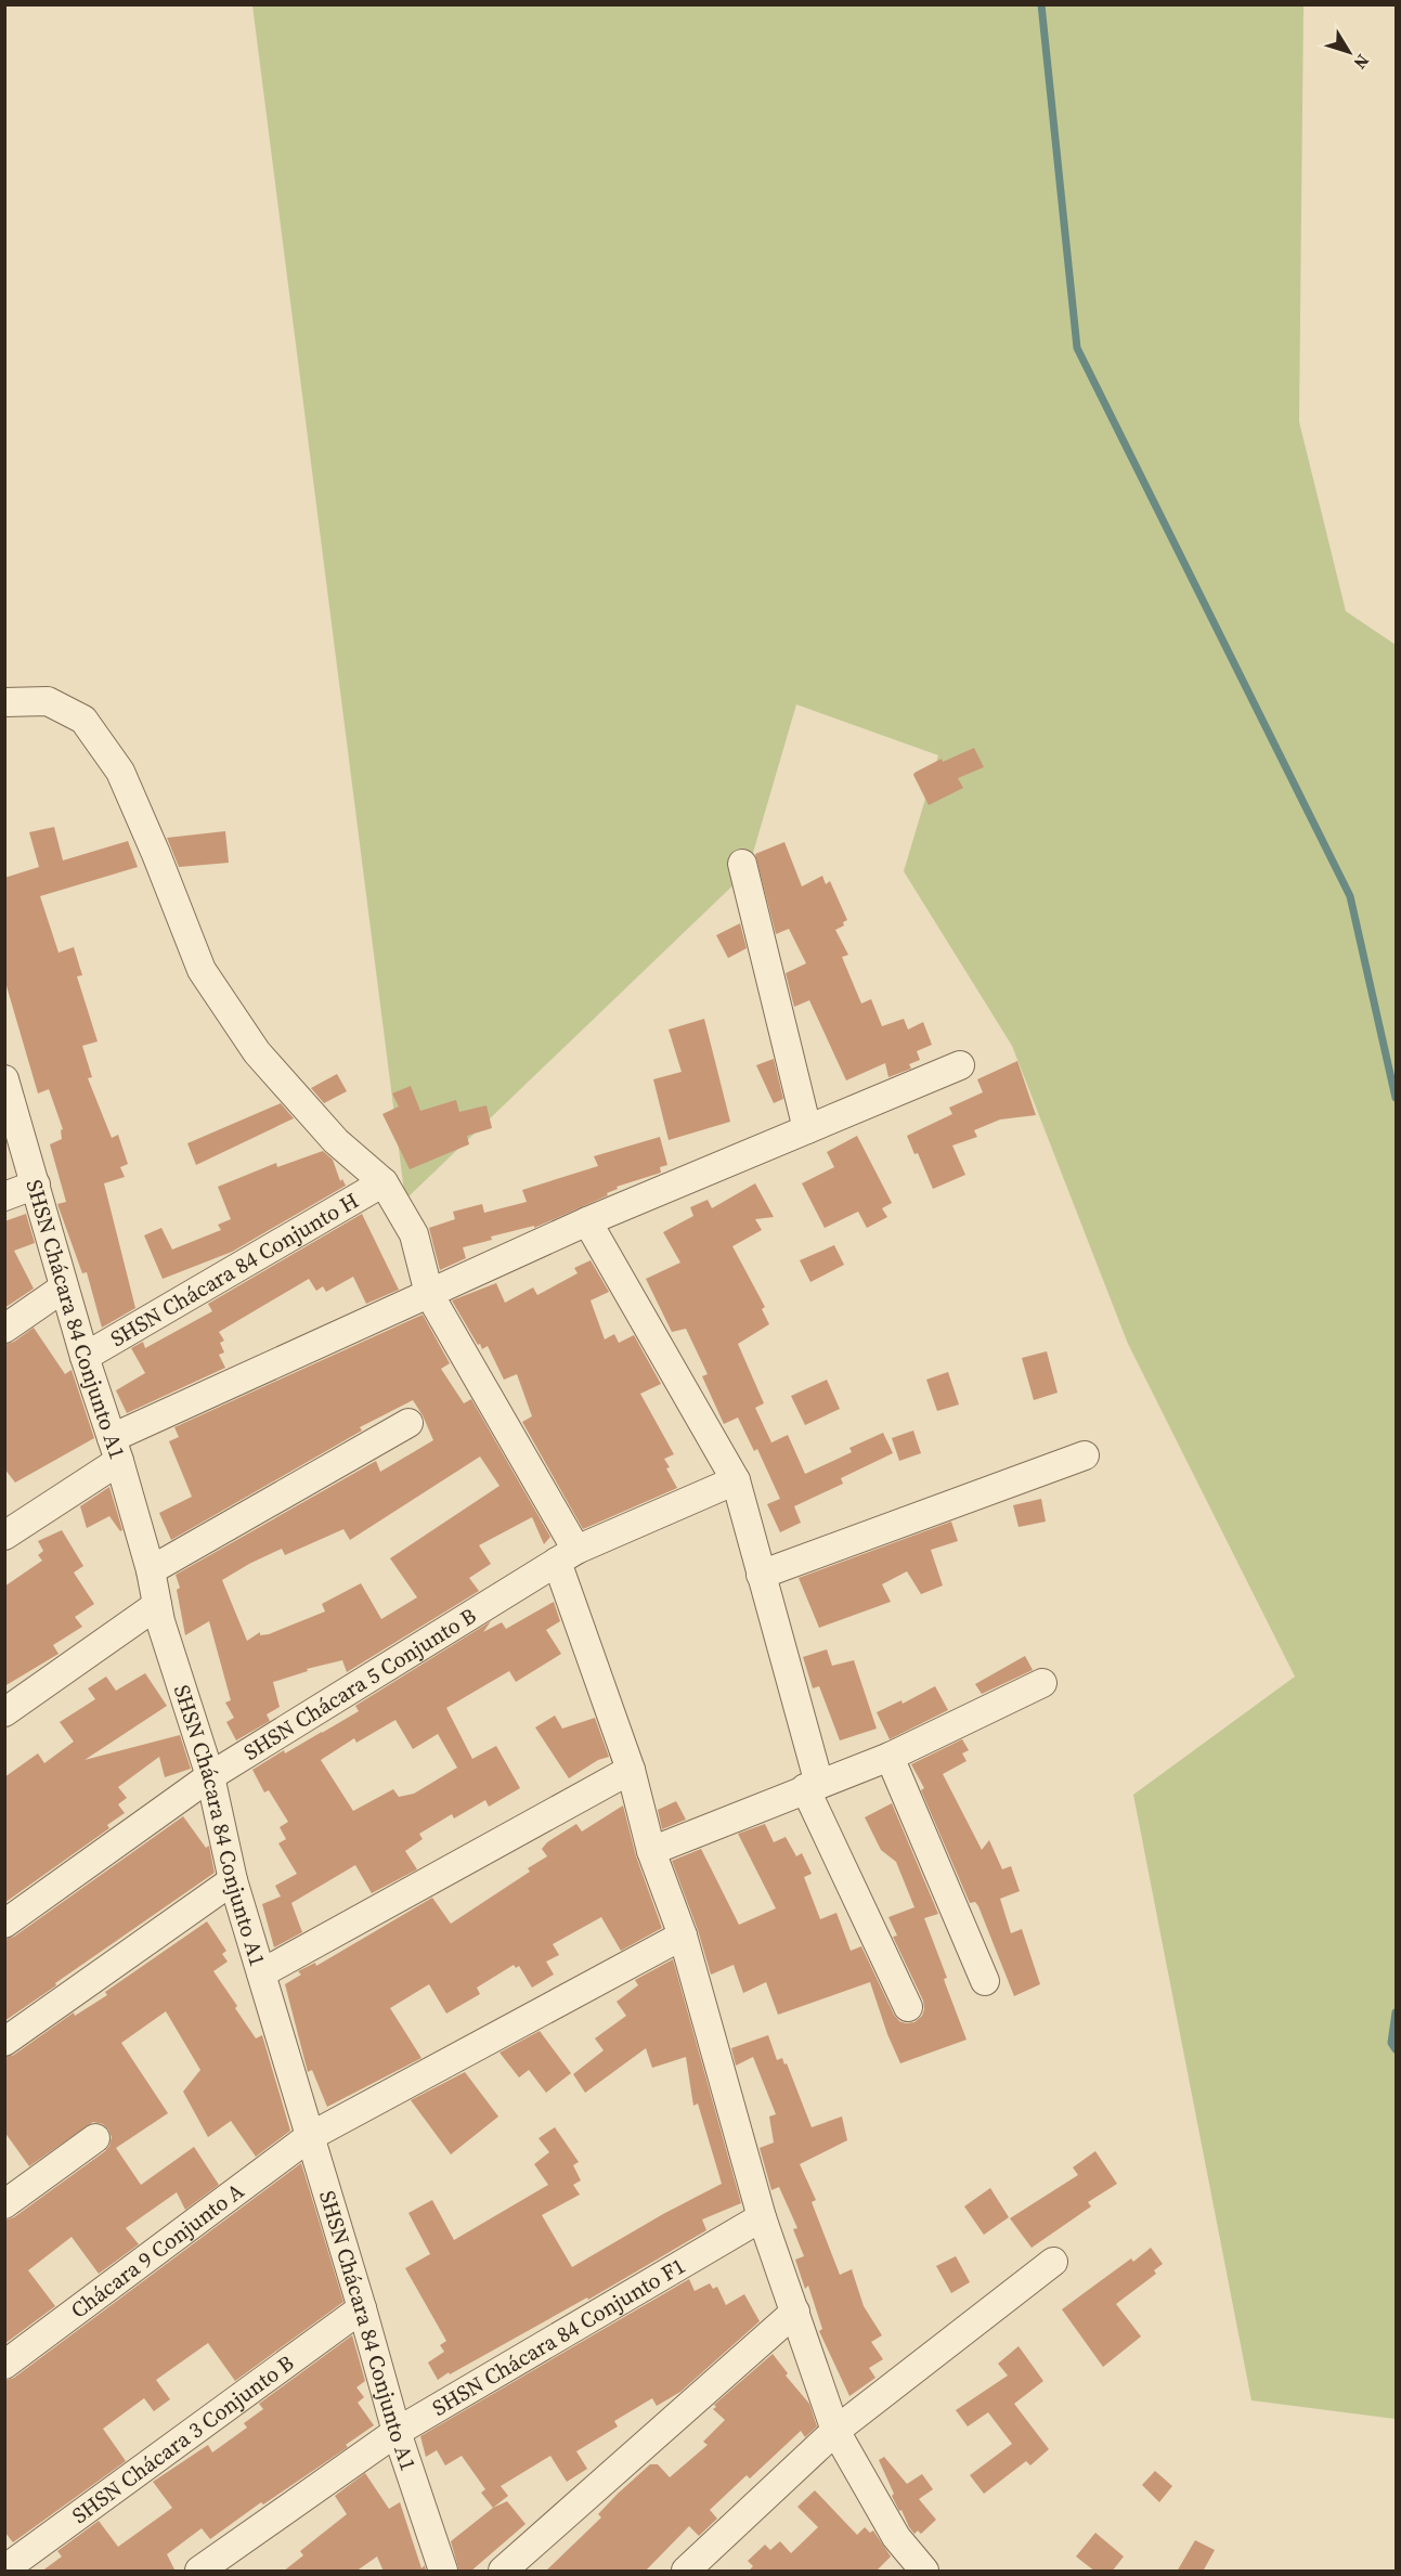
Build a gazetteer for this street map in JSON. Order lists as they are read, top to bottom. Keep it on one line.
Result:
{"streets":{"street":["SHSN Chácara 84 Conjunto H","SHSN Chácara 84 Conjunto A1","SHSN Chácara 5 Conjunto B","Chácara 9 Conjunto A","SHSN Chácara 84 Conjunto F1","SHSN Chácara 3 Conjunto B"]},"crossings":[["SHSN Chácara 84 Conjunto H","SHSN Chácara 84 Conjunto A1"],["SHSN Chácara 84 Conjunto A1","SHSN Chácara 5 Conjunto B"],["SHSN Chácara 84 Conjunto A1","Chácara 9 Conjunto A"],["SHSN Chácara 84 Conjunto A1","SHSN Chácara 84 Conjunto F1"],["SHSN Chácara 84 Conjunto A1","SHSN Chácara 3 Conjunto B"]],"north":"bottom right"}
